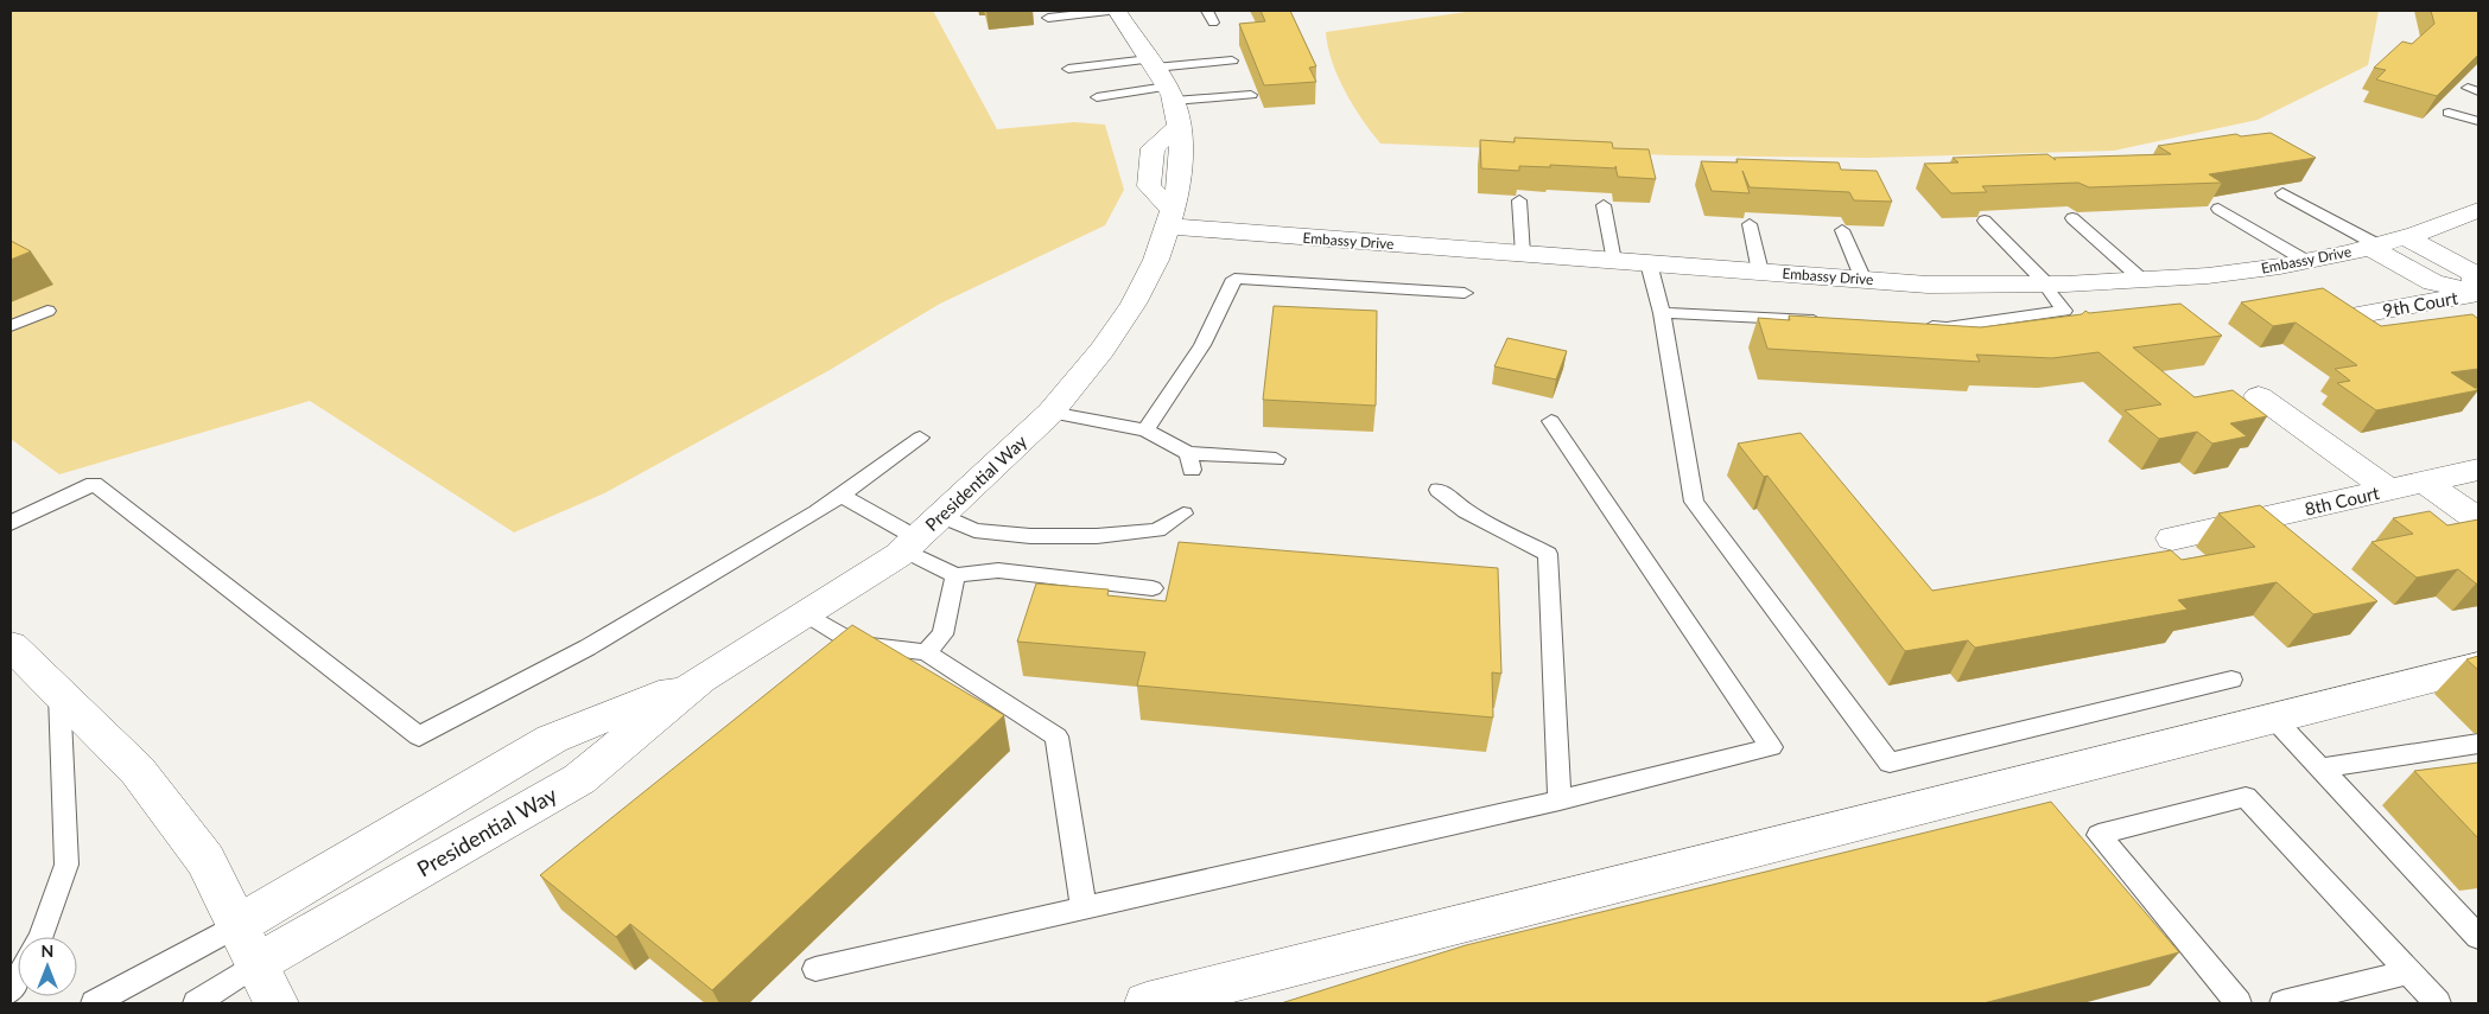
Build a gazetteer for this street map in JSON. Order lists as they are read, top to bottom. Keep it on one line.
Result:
{"streets":{"street":["Embassy Drive","9th Court","Presidential Way","8th Court"]},"crossings":[["Embassy Drive","Presidential Way"]],"north":"top"}
